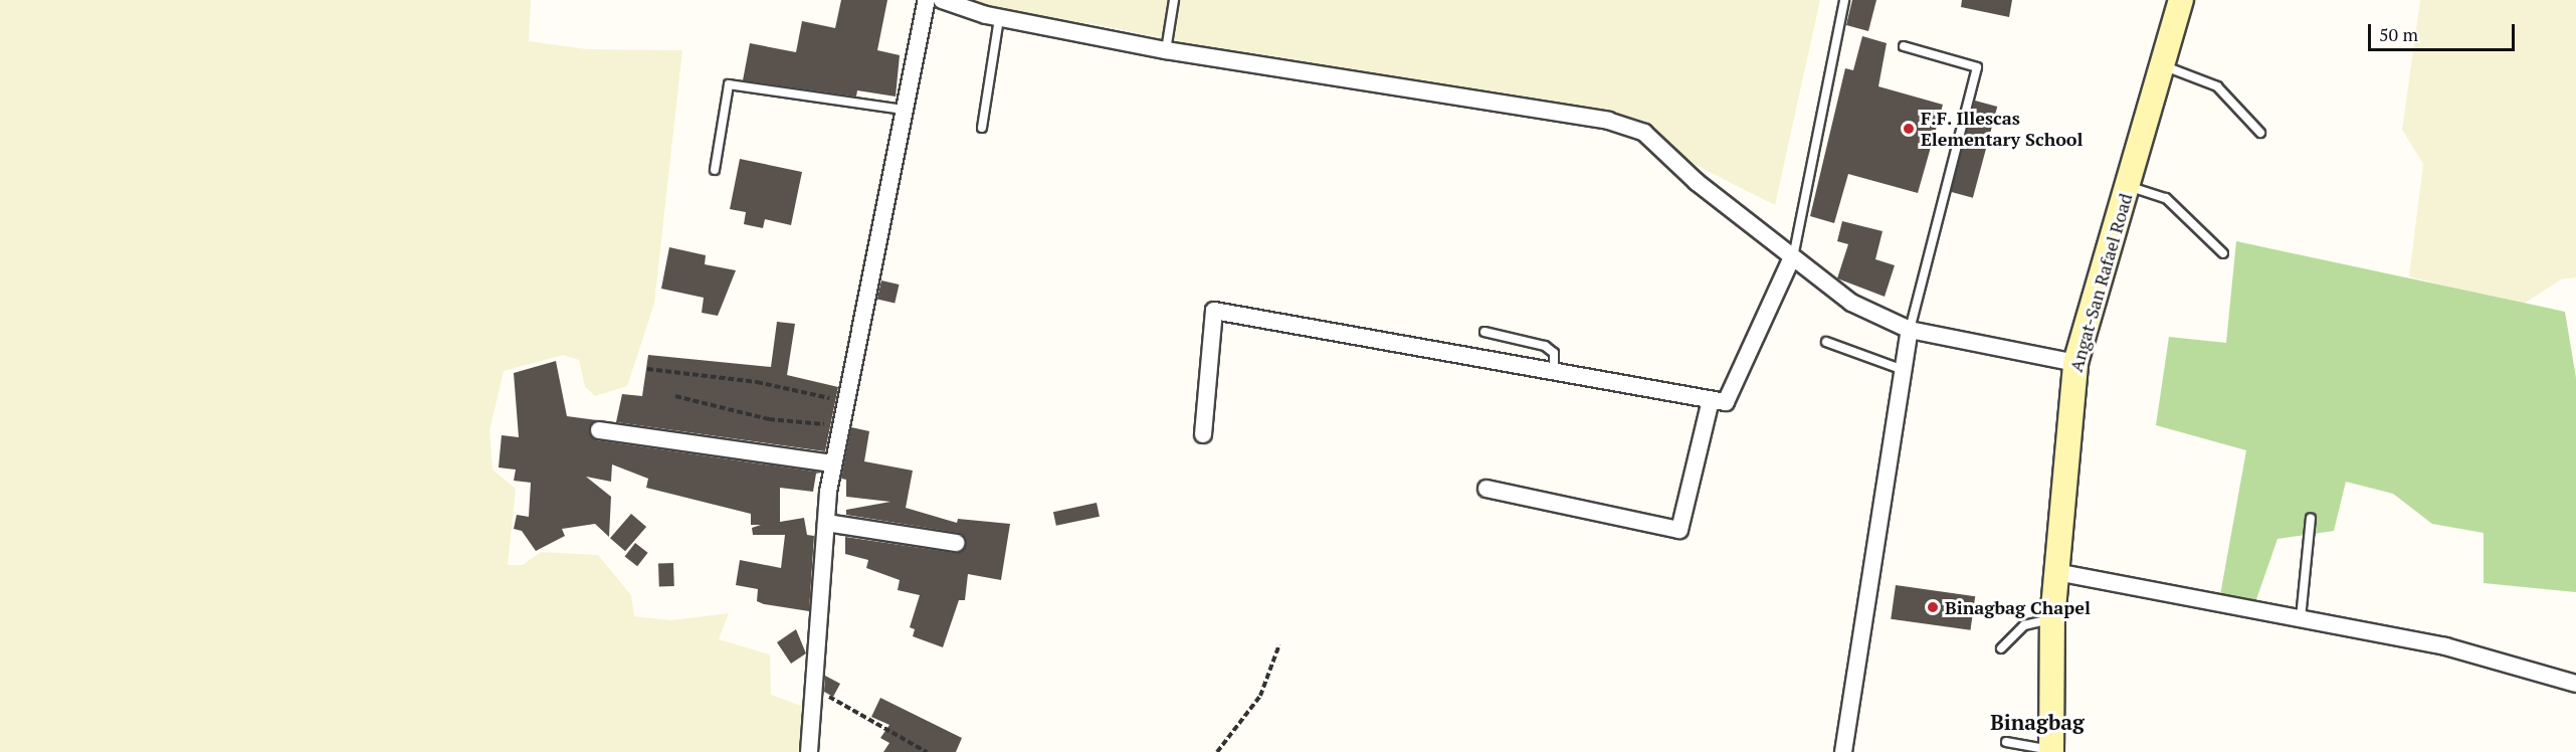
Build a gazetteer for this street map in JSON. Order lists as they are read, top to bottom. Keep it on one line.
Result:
{"streets":{"main road":["Angat-San Rafael Road"]},"districts":["Binagbag"],"places":["F.F. Illescas Elementary School","Binagbag Chapel"],"scale_bar":"50 m"}
